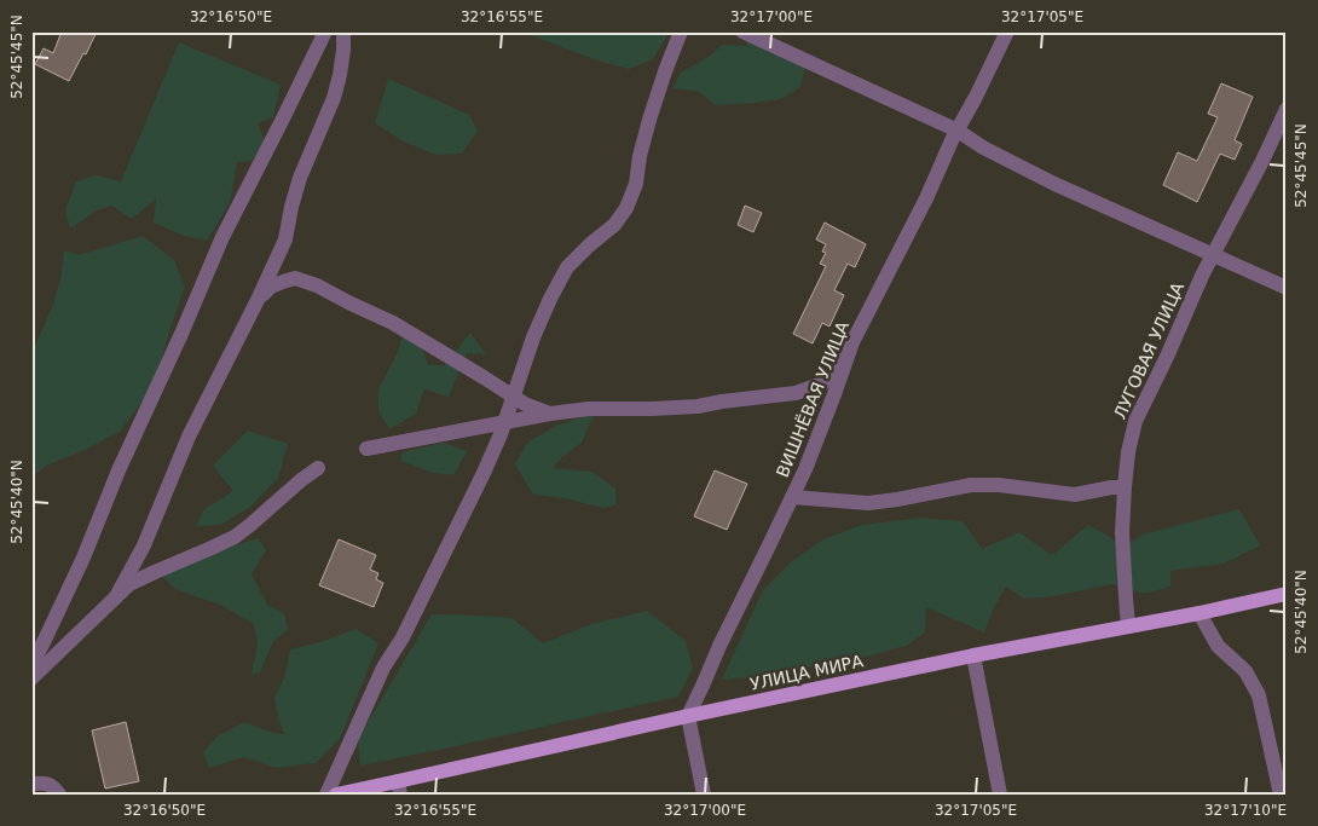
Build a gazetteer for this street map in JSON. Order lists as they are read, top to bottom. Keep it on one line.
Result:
{"streets":{"main road":["УЛИЦА МИРА"],"street":["ЛУГОВАЯ УЛИЦА","ВИШНЁВАЯ УЛИЦА"]},"crossings":[["ЛУГОВАЯ УЛИЦА","УЛИЦА МИРА"],["ВИШНЁВАЯ УЛИЦА","УЛИЦА МИРА"]],"coordinates":["32°16'50\"E","32°16'55\"E","32°17'00\"E","32°17'05\"E","52°45'45\"N","52°45'40\"N","32°17'10\"E"]}
